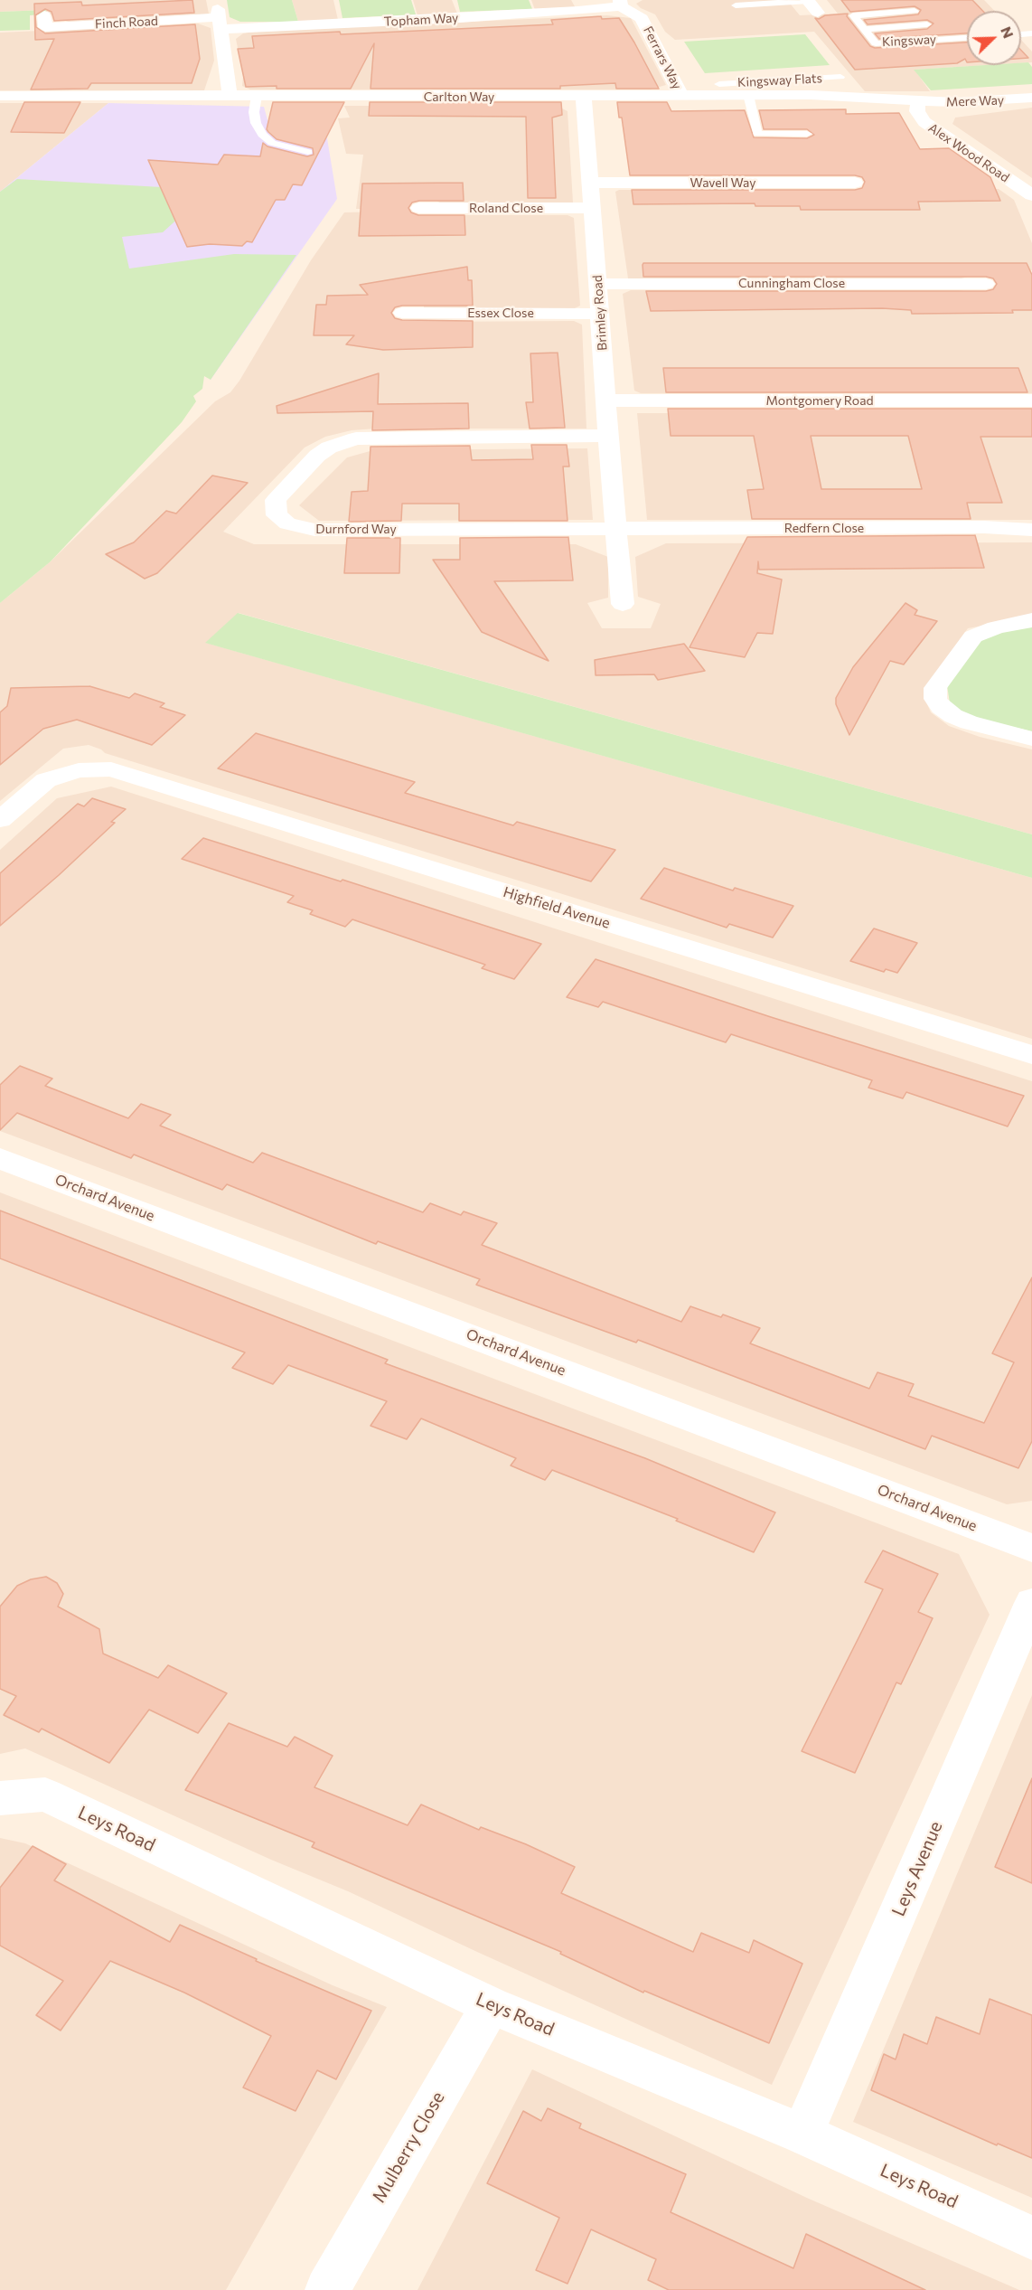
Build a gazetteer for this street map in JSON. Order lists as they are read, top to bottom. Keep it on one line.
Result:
{"streets":{"street":["Topham Way","Finch Road","Ferrars Way","Carlton Way","Mere Way","Alex Wood Road","Wavell Way","Roland Close","Cunningham Close","Essex Close","Brimley Road","Montgomery Road","Redfern Close","Durnford Way","Highfield Avenue","Orchard Avenue","Leys Road","Leys Avenue","Mulberry Close"],"lane":["Kingsway","Kingsway Flats"]},"crossings":[["Topham Way","Finch Road"],["Topham Way","Ferrars Way"],["Ferrars Way","Carlton Way"],["Carlton Way","Mere Way"],["Carlton Way","Alex Wood Road"],["Carlton Way","Brimley Road"],["Mere Way","Alex Wood Road"],["Wavell Way","Brimley Road"],["Roland Close","Brimley Road"],["Cunningham Close","Brimley Road"],["Essex Close","Brimley Road"],["Brimley Road","Montgomery Road"],["Brimley Road","Redfern Close"],["Brimley Road","Durnford Way"],["Redfern Close","Durnford Way"],["Leys Road","Leys Avenue"],["Leys Road","Mulberry Close"]],"north":"top right"}
